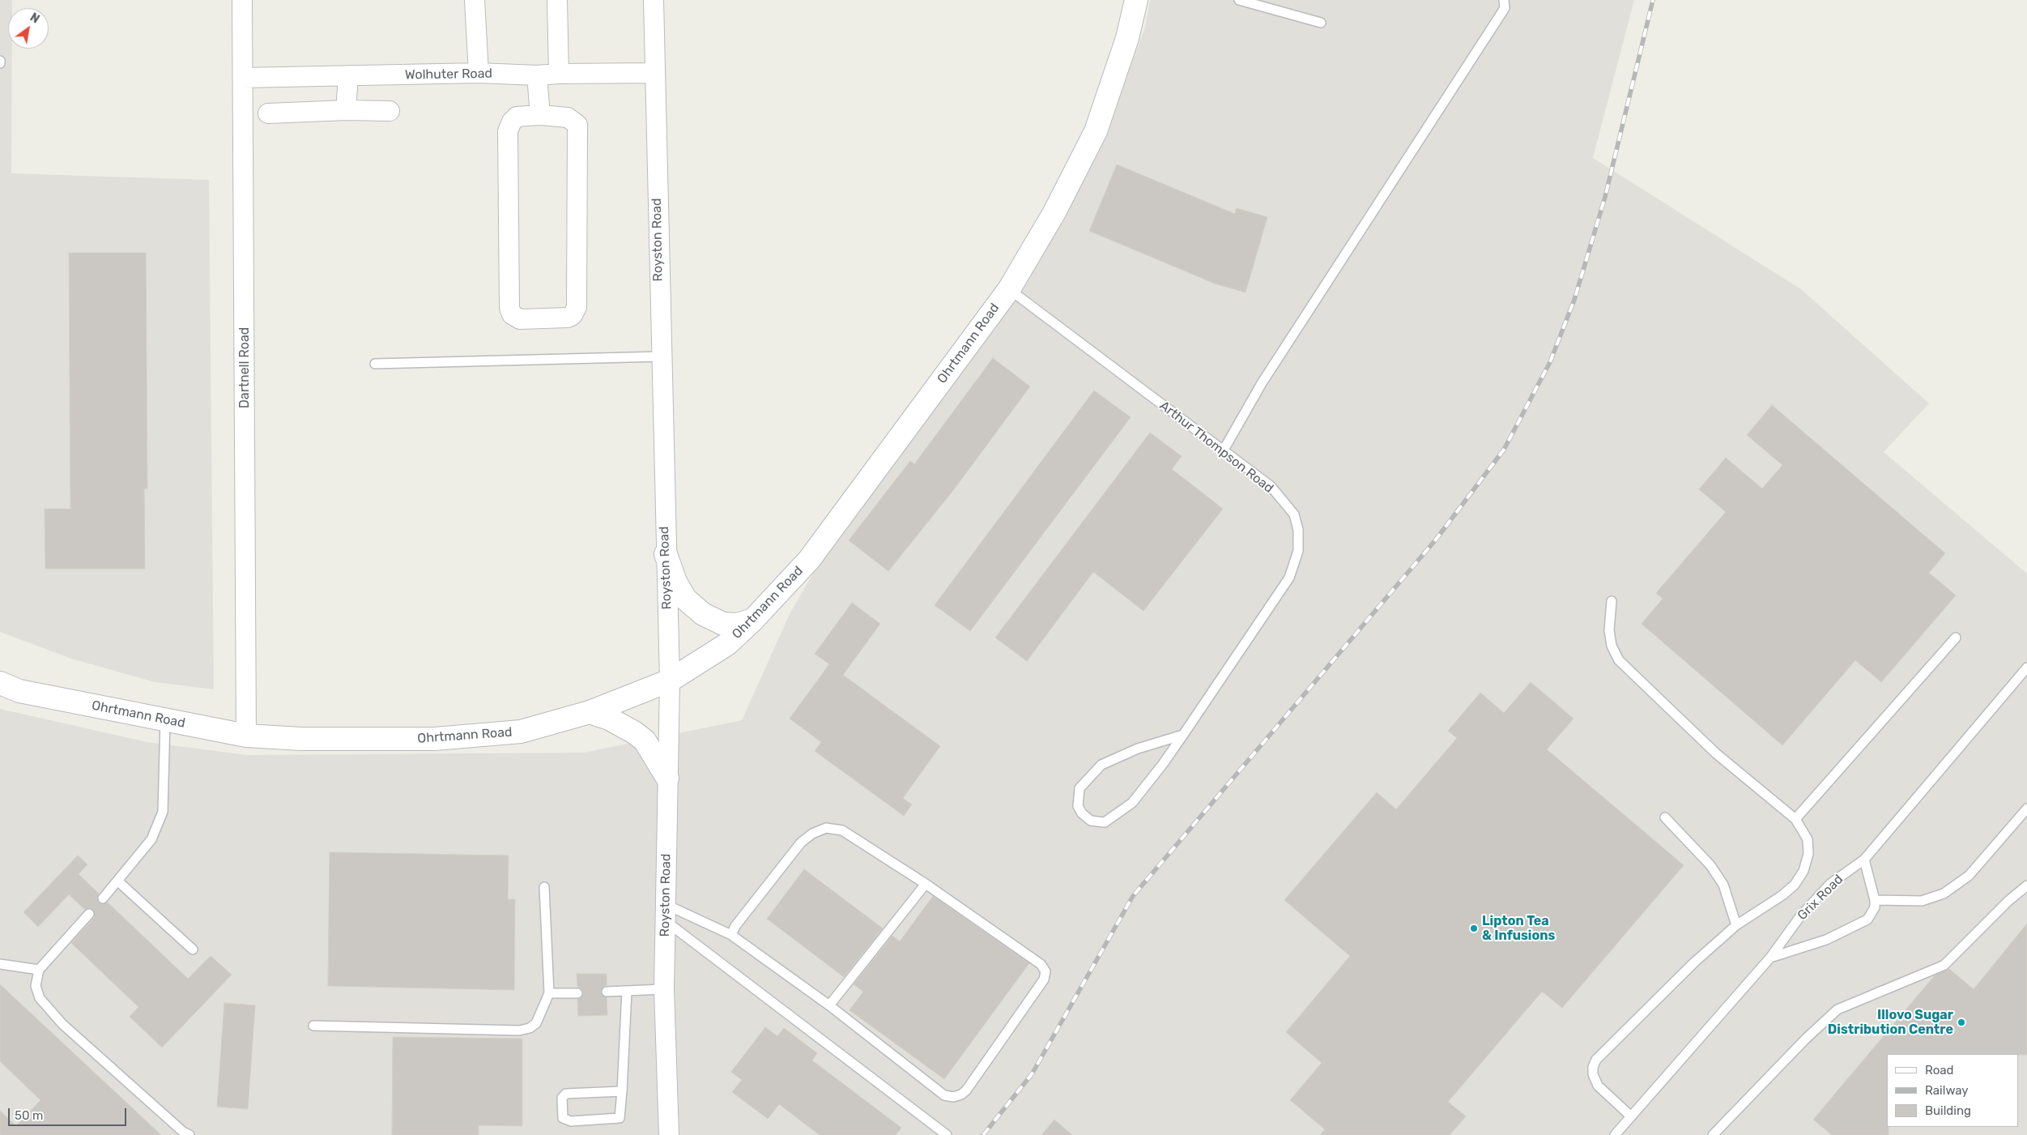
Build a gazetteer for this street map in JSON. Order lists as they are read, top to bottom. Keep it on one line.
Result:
{"streets":{"main road":["Ohrtmann Road"],"street":["Wolhuter Road","Royston Road","Dartnell Road"],"lane":["Arthur Thompson Road","Grix Road"]},"crossings":[["Wolhuter Road","Royston Road"],["Wolhuter Road","Dartnell Road"],["Royston Road","Ohrtmann Road"],["Ohrtmann Road","Dartnell Road"],["Ohrtmann Road","Arthur Thompson Road"]],"places":["Lipton Tea & Infusions","Illovo Sugar Distribution Centre"],"legend":["Road","Railway","Building"],"scale_bar":"50 m","north":"top right"}
